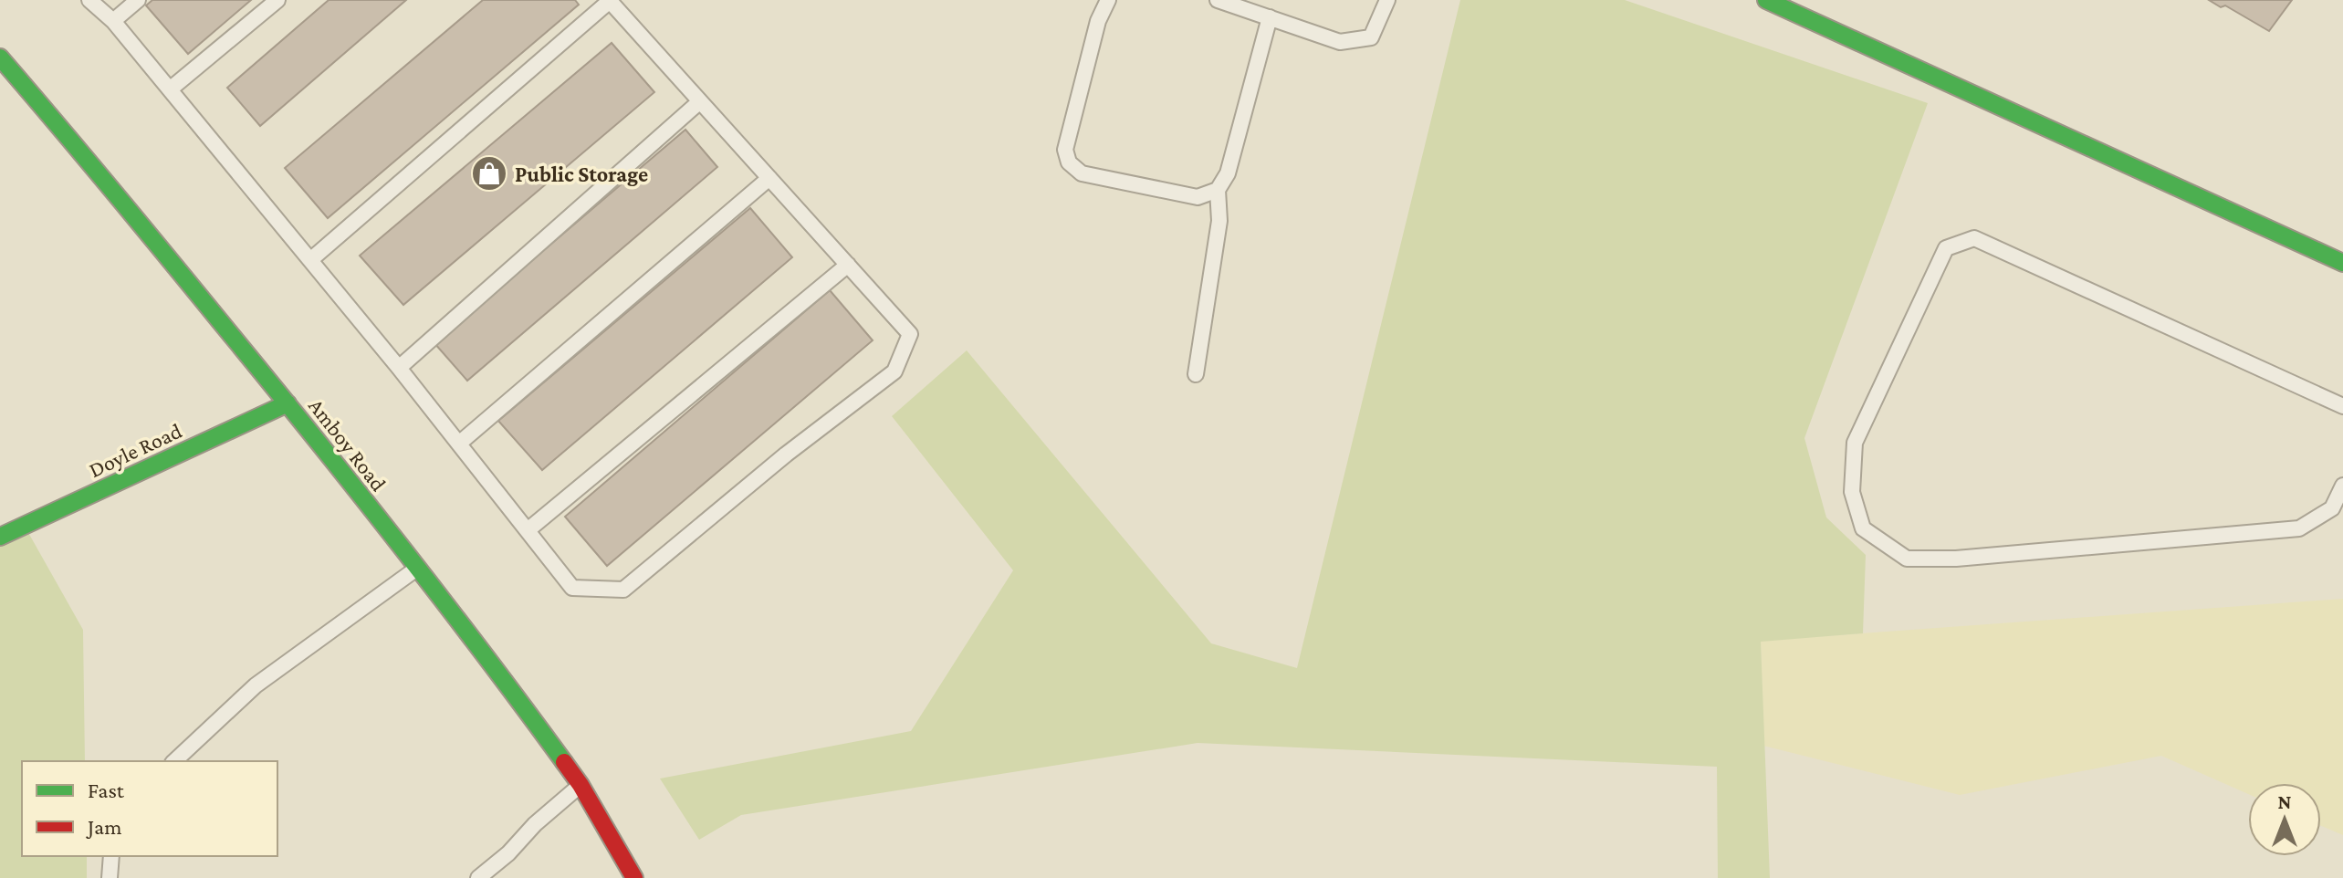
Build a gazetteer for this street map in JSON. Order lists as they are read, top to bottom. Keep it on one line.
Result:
{"streets":{"street":["Amboy Road","Doyle Road"]},"crossings":[["Amboy Road","Doyle Road"]],"places":{"shop":["Public Storage"]},"legend":["Fast","Jam"],"north":"top"}
